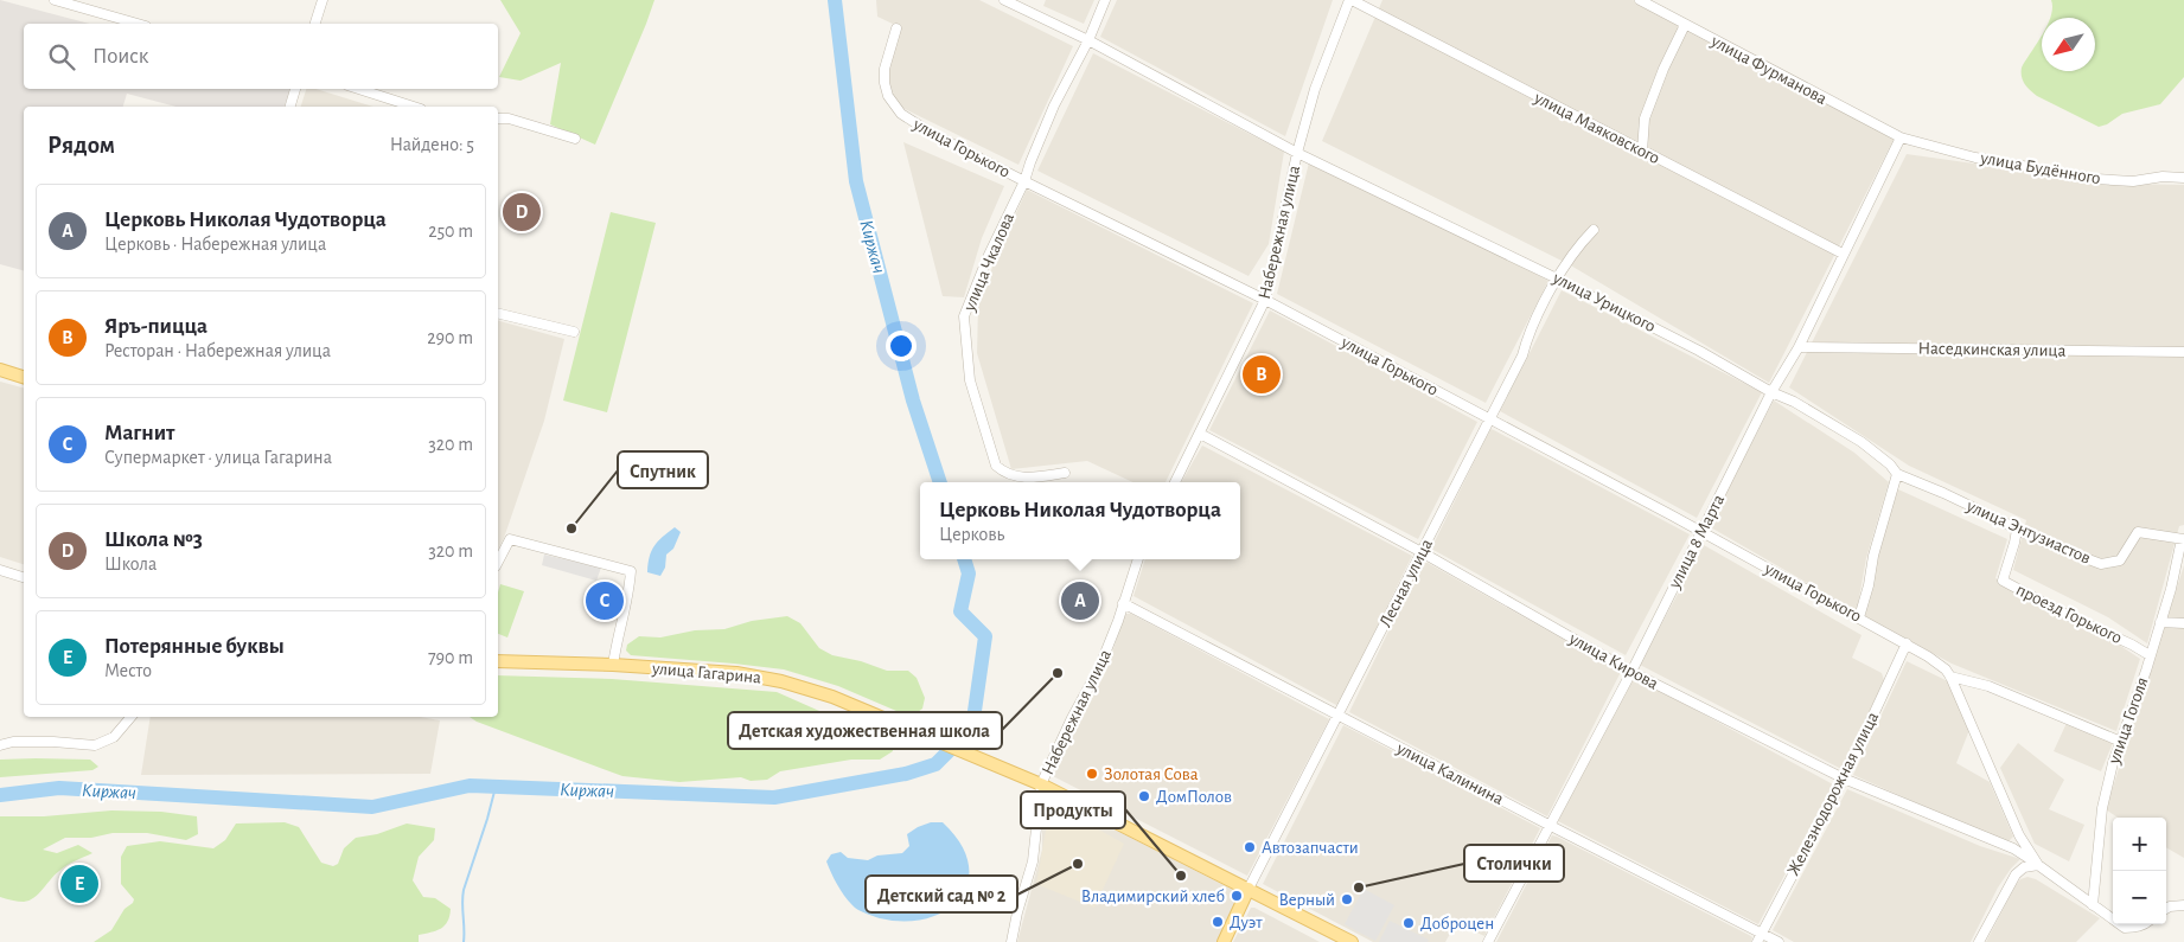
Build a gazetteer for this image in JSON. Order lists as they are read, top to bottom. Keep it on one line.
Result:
{"streets":{"main road":["Лесная улица","улица Гагарина"],"street":["улица Фурманова","улица Маяковского","улица Горького","улица Будённого","Набережная улица","улица Чкалова","улица Урицкого","Наседкинская улица","улица Энтузиастов","улица 8 Марта","проезд Горького","улица Кирова","улица Гоголя","улица Калинина","Железнодорожная улица"]},"crossings":[["улица Фурманова","улица Будённого"],["улица Фурманова","улица 8 Марта"],["улица Маяковского","Набережная улица"],["улица Маяковского","улица 8 Марта"],["улица Горького","Набережная улица"],["улица Горького","улица Чкалова"],["улица Горького","улица 8 Марта"],["улица Горького","Лесная улица"],["улица Горького","улица Кирова"],["улица Горького","улица Гоголя"],["улица Горького","Железнодорожная улица"],["улица Будённого","улица 8 Марта"],["Набережная улица","улица Урицкого"],["Набережная улица","улица Кирова"],["Набережная улица","улица Гагарина"],["Набережная улица","улица Калинина"],["улица Чкалова","улица Урицкого"],["улица Урицкого","улица Энтузиастов"],["улица Урицкого","улица 8 Марта"],["улица Урицкого","Лесная улица"],["Наседкинская улица","улица 8 Марта"],["улица Энтузиастов","проезд Горького"],["улица Энтузиастов","улица Гоголя"],["улица 8 Марта","улица Кирова"],["улица 8 Марта","улица Калинина"],["Лесная улица","улица Кирова"],["Лесная улица","улица Гагарина"],["Лесная улица","улица Калинина"],["проезд Горького","улица Гоголя"],["улица Кирова","Железнодорожная улица"],["улица Калинина","Железнодорожная улица"]],"water":["Киржач"],"places":["Спутник","Детская художественная школа","Золотая Сова","ДомПолов","Автозапчасти","Детский сад № 2","Продукты","Столички","Владимирский хлеб","Верный","Дуэт","Доброцен"],"north":"bottom left","page":{"search":"Поиск","heading":["Рядом","Найдено: 5"],"list":[{"mark":"A","name":"Церковь Николая Чудотворца","note":"Церковь · Набережная улица","value":"250 m"},{"mark":"B","name":"Яръ-пицца","note":"Ресторан · Набережная улица","value":"290 m"},{"mark":"C","name":"Магнит","note":"Супермаркет · улица Гагарина","value":"320 m"},{"mark":"D","name":"Школа №3","note":"Школа","value":"320 m"},{"mark":"E","name":"Потерянные буквы","note":"Место","value":"790 m"}],"pins":["D","B","A","C","E"],"popup":["Церковь Николая Чудотворца","Церковь"],"map_buttons":["+","−"]}}
